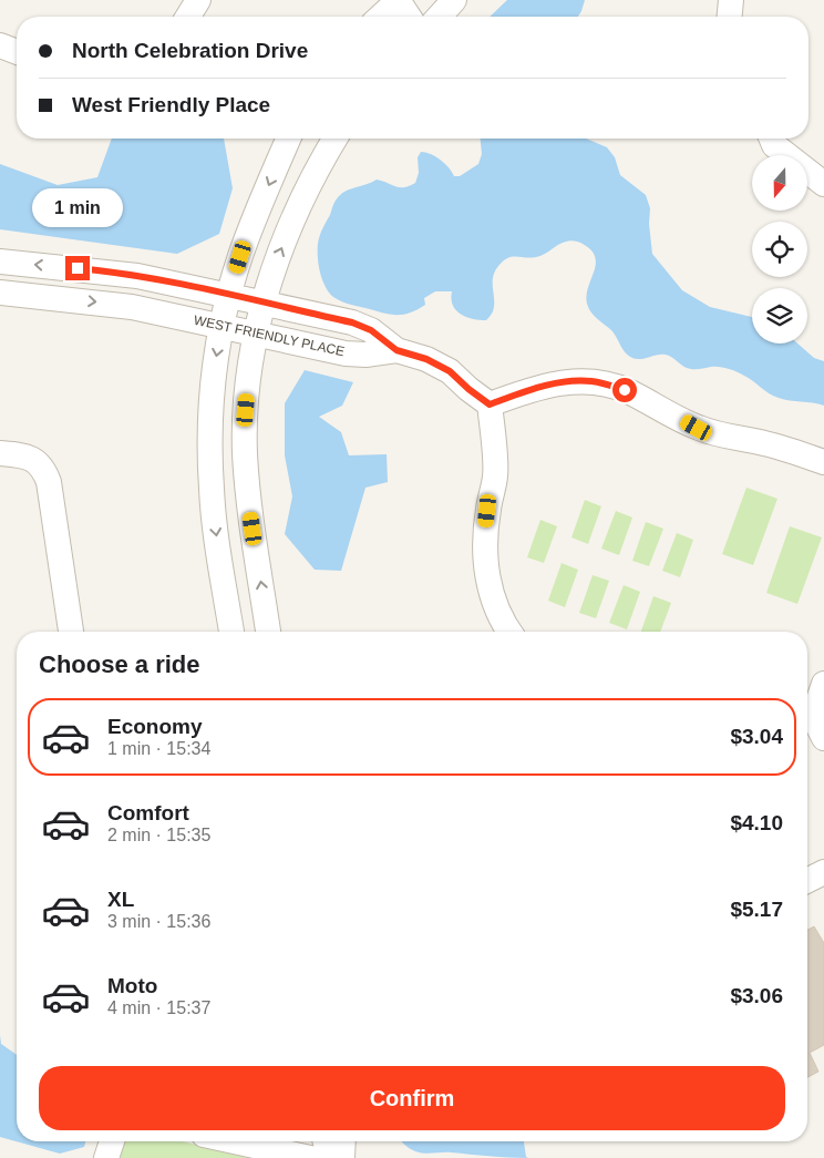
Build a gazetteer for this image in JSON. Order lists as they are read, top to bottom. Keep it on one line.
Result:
{"streets":{"street":["WEST FRIENDLY PLACE"]},"north":"bottom","page":{"banner":["North Celebration Drive","West Friendly Place"],"bubble":"1 min","heading":"Choose a ride","list":[{"name":"Economy","note":"1 min · 15:34","value":"$3.04"},{"name":"Comfort","note":"2 min · 15:35","value":"$4.10"},{"name":"XL","note":"3 min · 15:36","value":"$5.17"},{"name":"Moto","note":"4 min · 15:37","value":"$3.06"}],"buttons":"Confirm"}}
